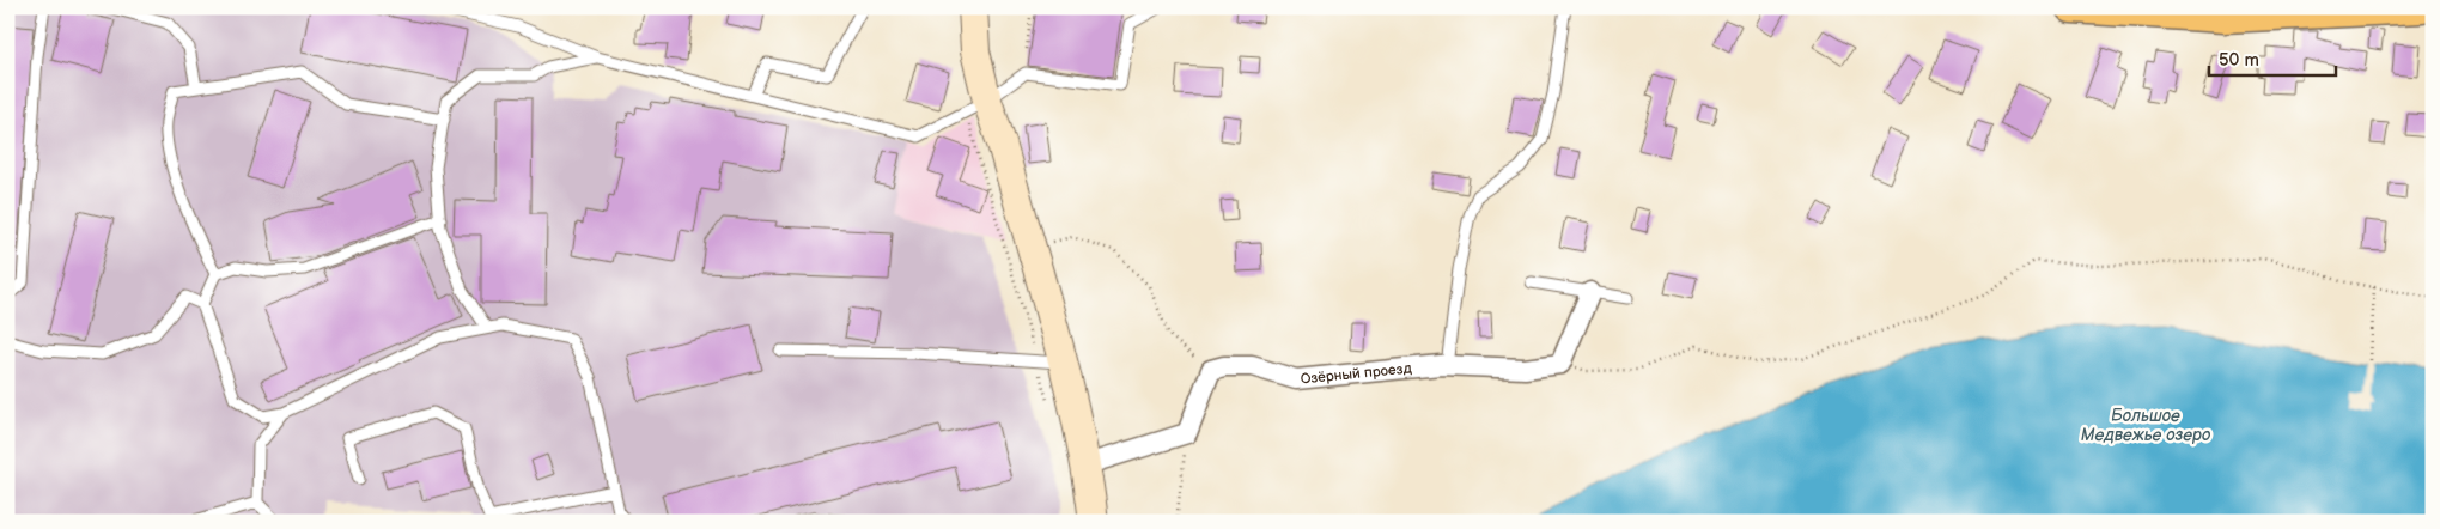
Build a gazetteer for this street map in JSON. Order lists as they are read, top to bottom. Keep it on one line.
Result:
{"streets":{"street":["Озёрный проезд"]},"water":["Большое Медвежье озеро"],"scale_bar":"50 m"}
